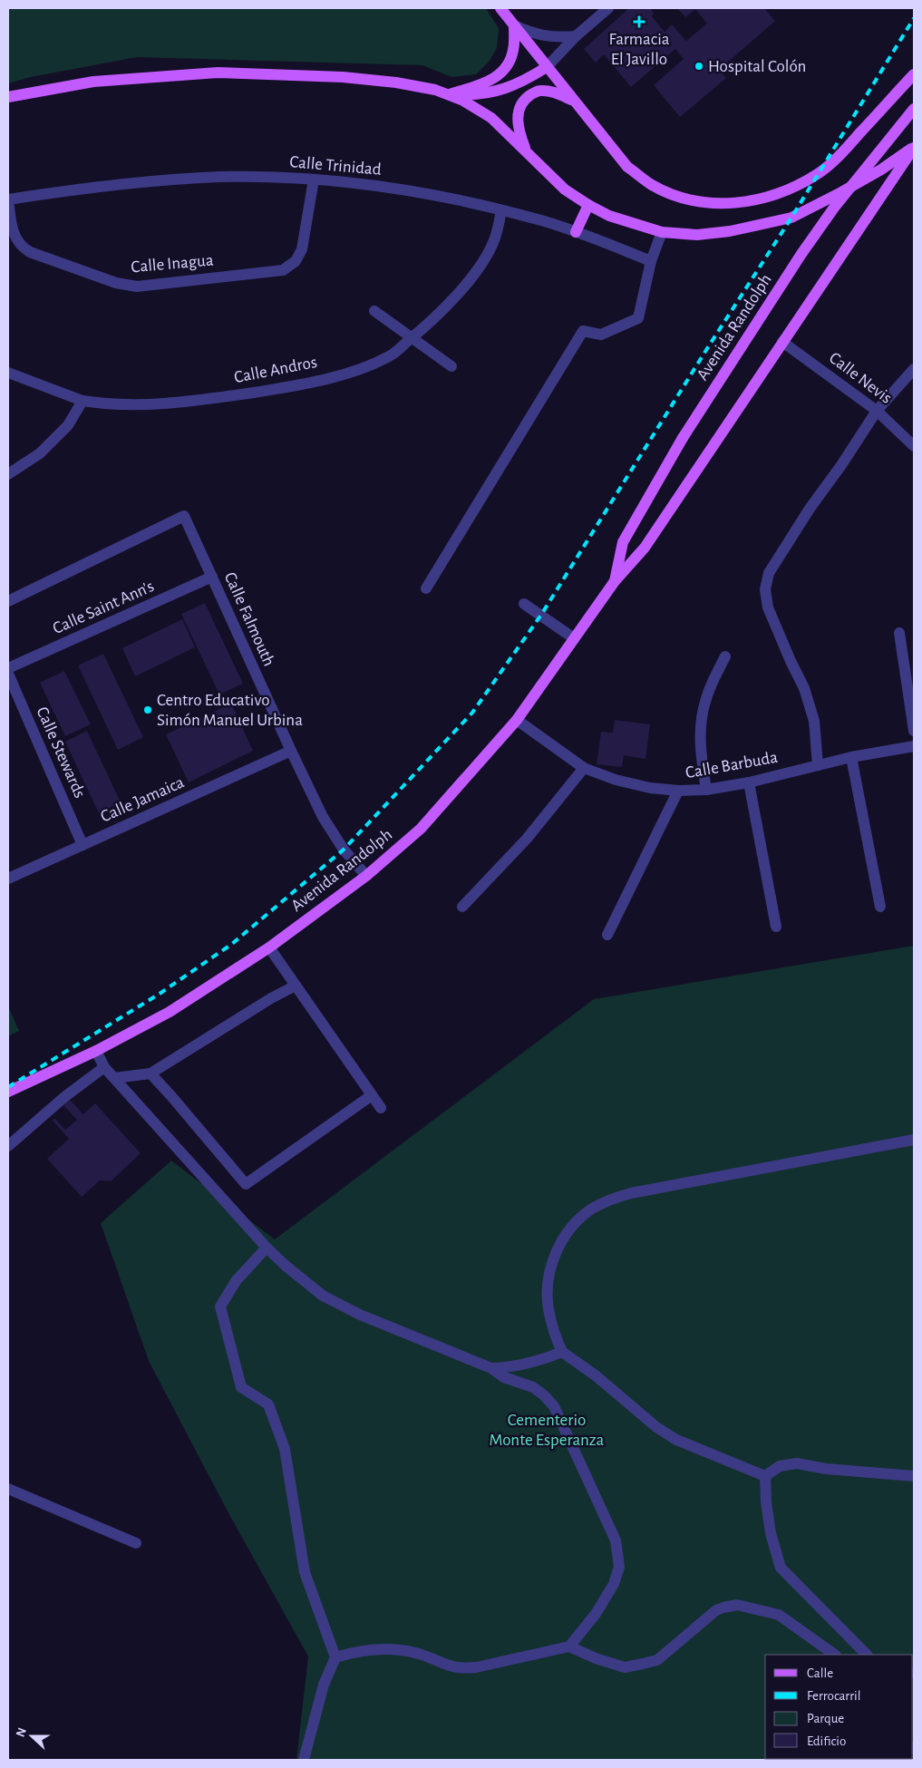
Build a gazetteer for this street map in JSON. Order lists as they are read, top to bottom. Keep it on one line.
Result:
{"streets":{"main road":["Avenida Randolph"],"street":["Calle Trinidad","Calle Inagua","Calle Andros","Calle Nevis","Calle Saint Ann's","Calle Falmouth","Calle Stewards","Calle Barbuda","Calle Jamaica"]},"crossings":[["Calle Trinidad","Calle Inagua"],["Calle Trinidad","Calle Andros"],["Avenida Randolph","Calle Nevis"],["Avenida Randolph","Calle Falmouth"],["Avenida Randolph","Calle Barbuda"],["Calle Saint Ann's","Calle Falmouth"],["Calle Falmouth","Calle Jamaica"],["Calle Stewards","Calle Jamaica"]],"parks":["Cementerio Monte Esperanza"],"places":{"health":["Farmacia El Javillo"],"other":["Hospital Colón","Centro Educativo Simón Manuel Urbina"]},"legend":["Calle","Ferrocarril","Parque","Edificio"],"north":"left"}
